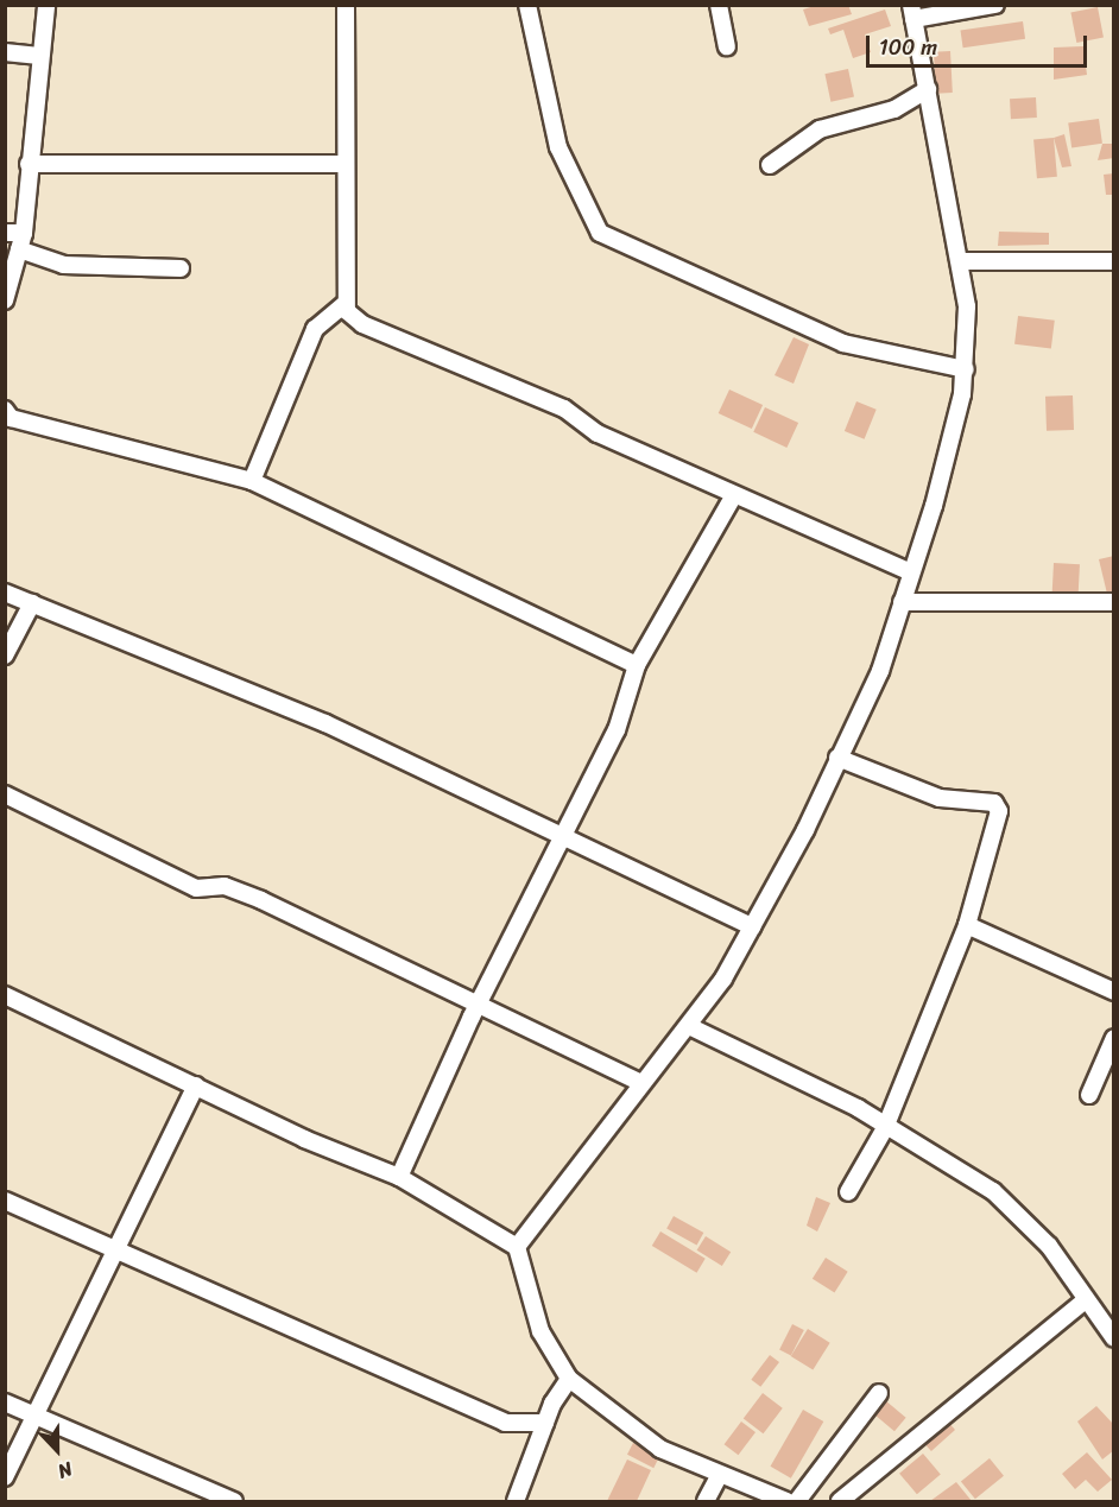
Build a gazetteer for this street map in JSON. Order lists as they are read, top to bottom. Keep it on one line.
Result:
{"scale_bar":"100 m","north":"bottom"}
